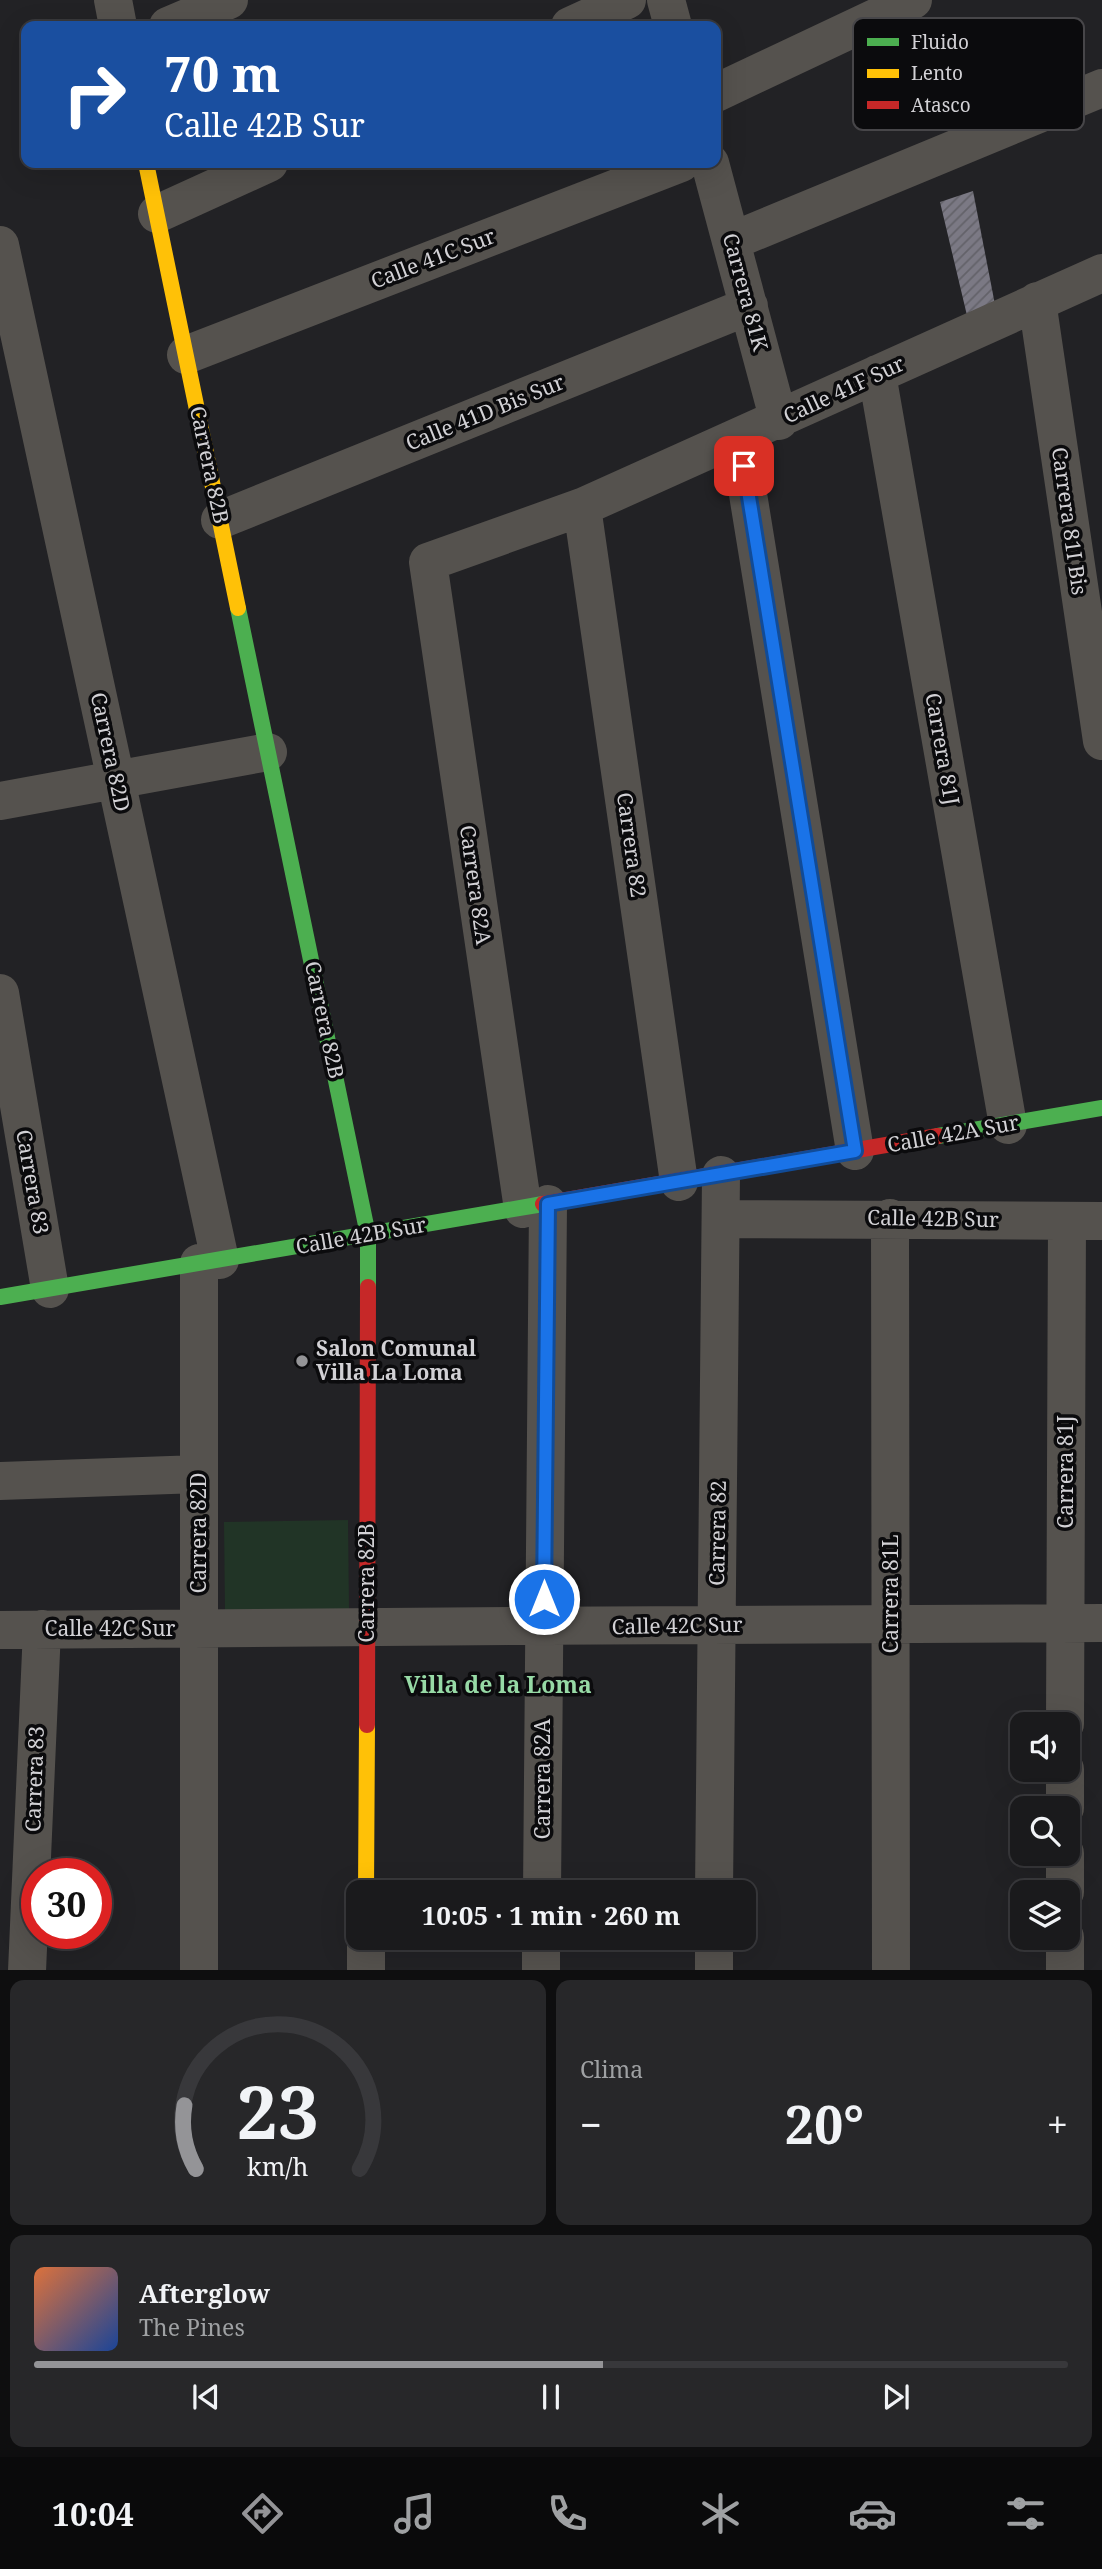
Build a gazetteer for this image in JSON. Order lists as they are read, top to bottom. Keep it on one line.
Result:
{"streets":{"street":["Calle 41C Sur","Carrera 81K","Calle 41F Sur","Calle 41D Bis Sur","Carrera 82B","Carrera 81I Bis","Carrera 81J","Carrera 82D","Carrera 82","Carrera 82A","Calle 42A Sur","Carrera 83","Calle 42B Sur","Carrera 81L","Calle 42C Sur"]},"crossings":[["Calle 41C Sur","Carrera 82B"],["Carrera 81K","Calle 41F Sur"],["Carrera 81K","Calle 41D Bis Sur"],["Calle 41F Sur","Carrera 81I Bis"],["Calle 41F Sur","Carrera 81J"],["Calle 41F Sur","Carrera 82"],["Calle 41F Sur","Carrera 82A"],["Calle 41D Bis Sur","Carrera 82B"],["Carrera 82B","Calle 42B Sur"],["Carrera 82B","Calle 42C Sur"],["Carrera 81J","Calle 42A Sur"],["Carrera 81J","Calle 42B Sur"],["Carrera 81J","Calle 42C Sur"],["Carrera 82D","Calle 42B Sur"],["Carrera 82D","Calle 42C Sur"],["Carrera 82","Calle 42A Sur"],["Carrera 82","Calle 42B Sur"],["Carrera 82","Calle 42C Sur"],["Carrera 82A","Calle 42B Sur"],["Carrera 82A","Calle 42C Sur"],["Calle 42A Sur","Calle 42B Sur"],["Carrera 83","Calle 42B Sur"],["Carrera 83","Calle 42C Sur"],["Calle 42B Sur","Carrera 81L"],["Carrera 81L","Calle 42C Sur"]],"districts":["Villa de la Loma"],"places":["Salon Comunal Villa La Loma"],"legend":["Fluido","Lento","Atasco"],"page":{"turn":["70 m","Calle 42B Sur"],"limit":"30","trip":"10:05 · 1 min · 260 m","tile":"Clima","heat":["−","20°","+"],"song":["Afterglow","The Pines"],"tabs":"10:04","gauge":["23","km/h"]}}
